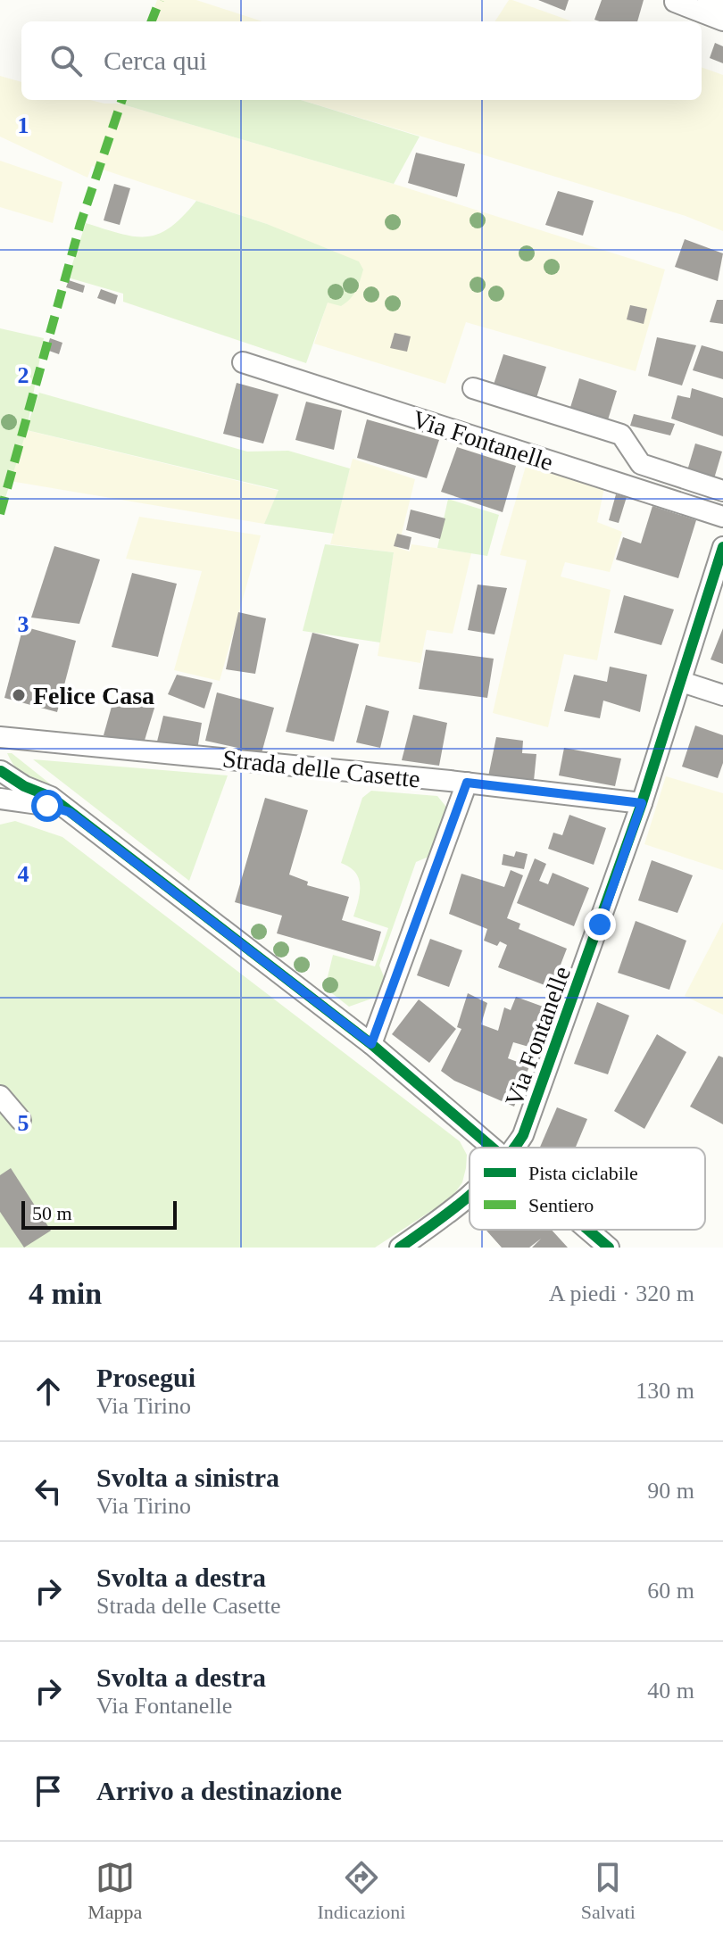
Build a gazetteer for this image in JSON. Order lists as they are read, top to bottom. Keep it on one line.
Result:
{"streets":{"street":["Via Fontanelle","Strada delle Casette"]},"crossings":[["Via Fontanelle","Strada delle Casette"]],"places":["Felice Casa"],"legend":["Pista ciclabile","Sentiero"],"scale_bar":"50 m","page":{"search":"Cerca qui","scale":"50 m","heading":["4 min","A piedi · 320 m"],"list":[["Prosegui","Via Tirino","130 m"],["Svolta a sinistra","Via Tirino","90 m"],["Svolta a destra","Strada delle Casette","60 m"],["Svolta a destra","Via Fontanelle","40 m"],"Arrivo a destinazione"],"nav":["Mappa","Indicazioni","Salvati"]},"grid":{"rows":["1","2","3","4","5"]}}
